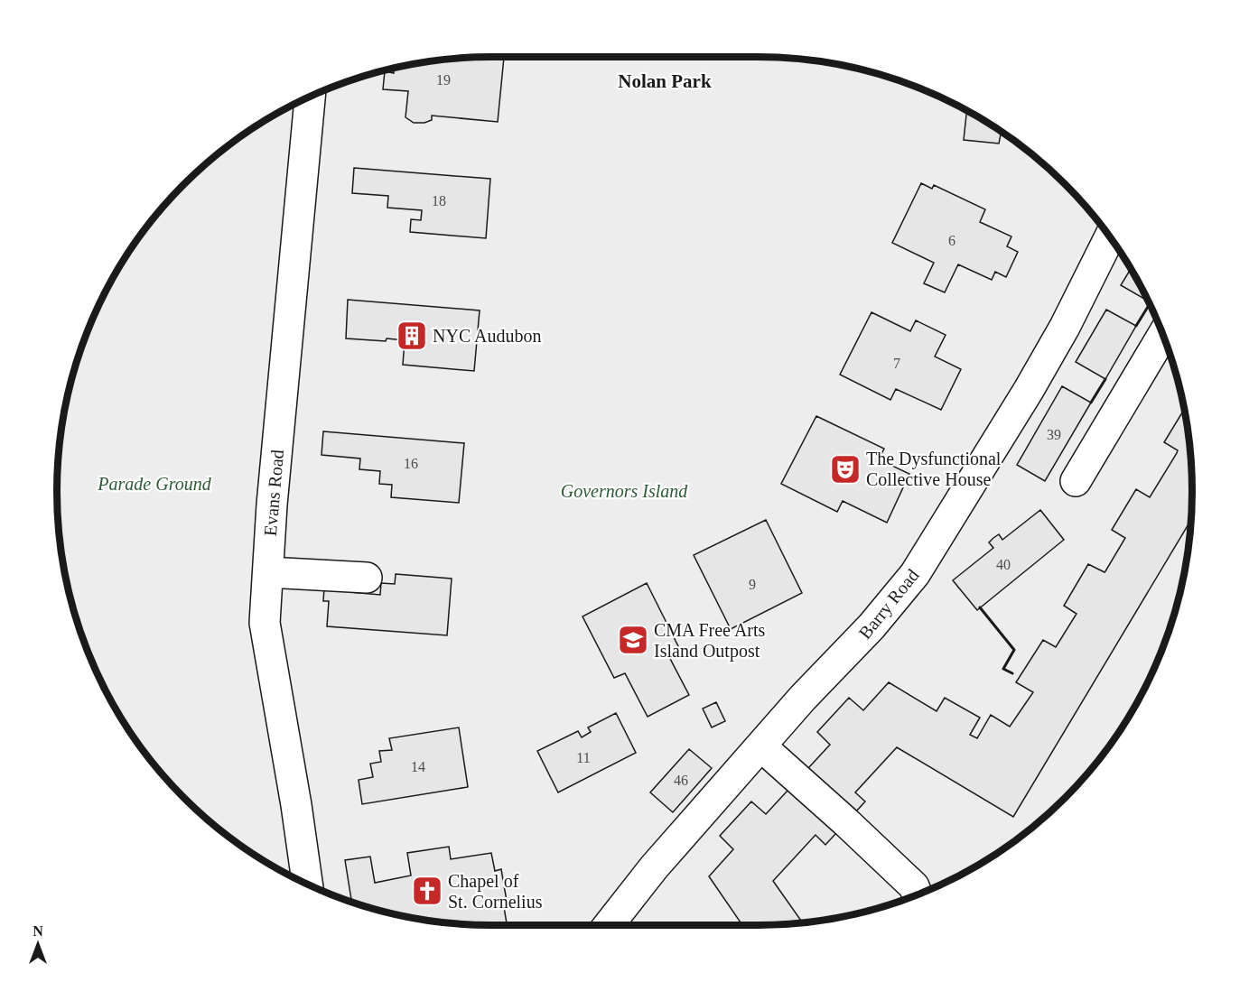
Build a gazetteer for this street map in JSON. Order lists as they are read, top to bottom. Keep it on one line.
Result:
{"streets":{"street":["Evans Road","Barry Road"]},"districts":["Nolan Park"],"parks":["Parade Ground","Governors Island"],"places":{"building":["NYC Audubon"],"theatre":["The Dysfunctional Collective House"],"school or university":["CMA Free Arts Island Outpost"],"church":["Chapel of St. Cornelius"]},"house_numbers":["19","18","6","7","39","16","40","9","11","14","46"],"north":"top"}
